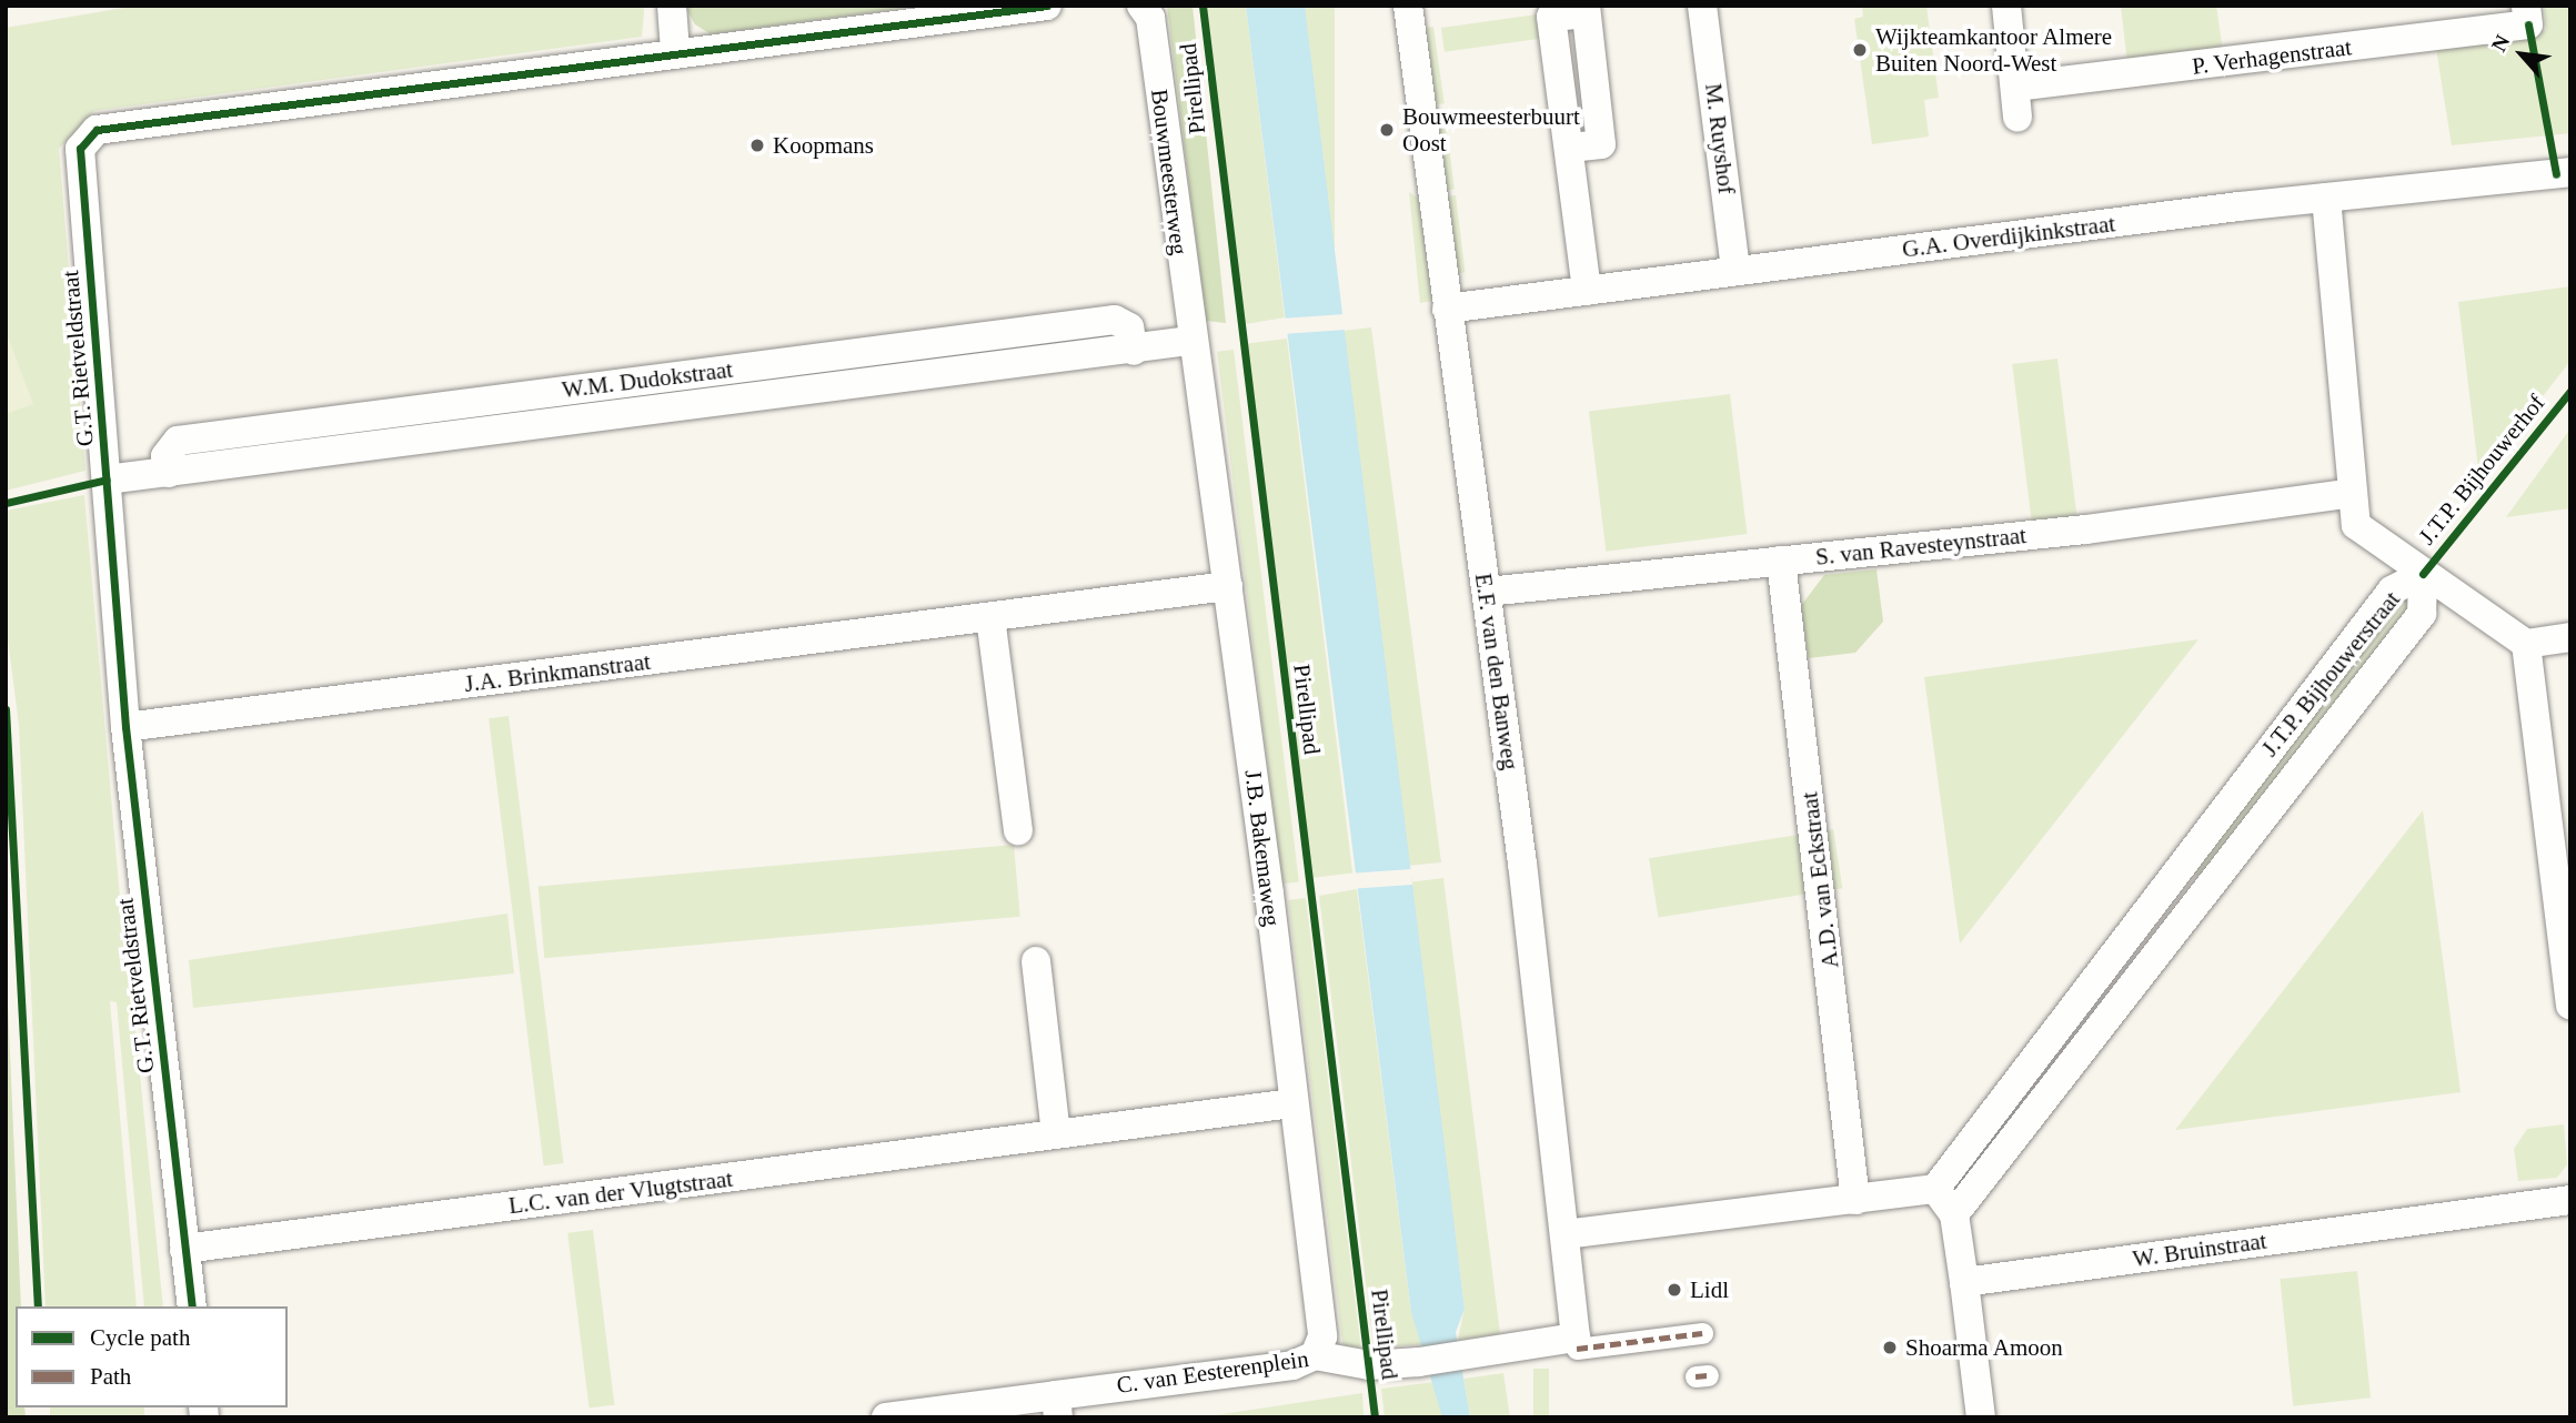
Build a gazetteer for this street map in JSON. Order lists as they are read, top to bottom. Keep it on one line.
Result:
{"streets":{"street":["P. Verhagenstraat","M. Ruyshof","Bouwmeesterweg","G.A. Overdijkinkstraat","G.T. Rietveldstraat","W.M. Dudokstraat","S. van Ravesteynstraat","E.F. van den Banweg","J.A. Brinkmanstraat","J.T.P. Bijhouwerstraat","J.B. Bakemaweg","A.D. van Eckstraat","L.C. van der Vlugtstraat","W. Bruinstraat","C. van Eesterenplein"],"cycle path":["Pirellipad","J.T.P. Bijhouwerhof"]},"crossings":[["M. Ruyshof","G.A. Overdijkinkstraat"],["Bouwmeesterweg","W.M. Dudokstraat"],["Bouwmeesterweg","J.B. Bakemaweg"],["G.A. Overdijkinkstraat","E.F. van den Banweg"],["G.T. Rietveldstraat","W.M. Dudokstraat"],["G.T. Rietveldstraat","J.A. Brinkmanstraat"],["G.T. Rietveldstraat","L.C. van der Vlugtstraat"],["W.M. Dudokstraat","J.B. Bakemaweg"],["S. van Ravesteynstraat","E.F. van den Banweg"],["S. van Ravesteynstraat","A.D. van Eckstraat"],["E.F. van den Banweg","C. van Eesterenplein"],["J.A. Brinkmanstraat","J.B. Bakemaweg"],["J.B. Bakemaweg","L.C. van der Vlugtstraat"],["J.B. Bakemaweg","C. van Eesterenplein"]],"places":["Wijkteamkantoor Almere Buiten Noord-West","Bouwmeesterbuurt Oost","Koopmans","Lidl","Shoarma Amoon"],"legend":["Cycle path","Path"],"north":"top left"}
